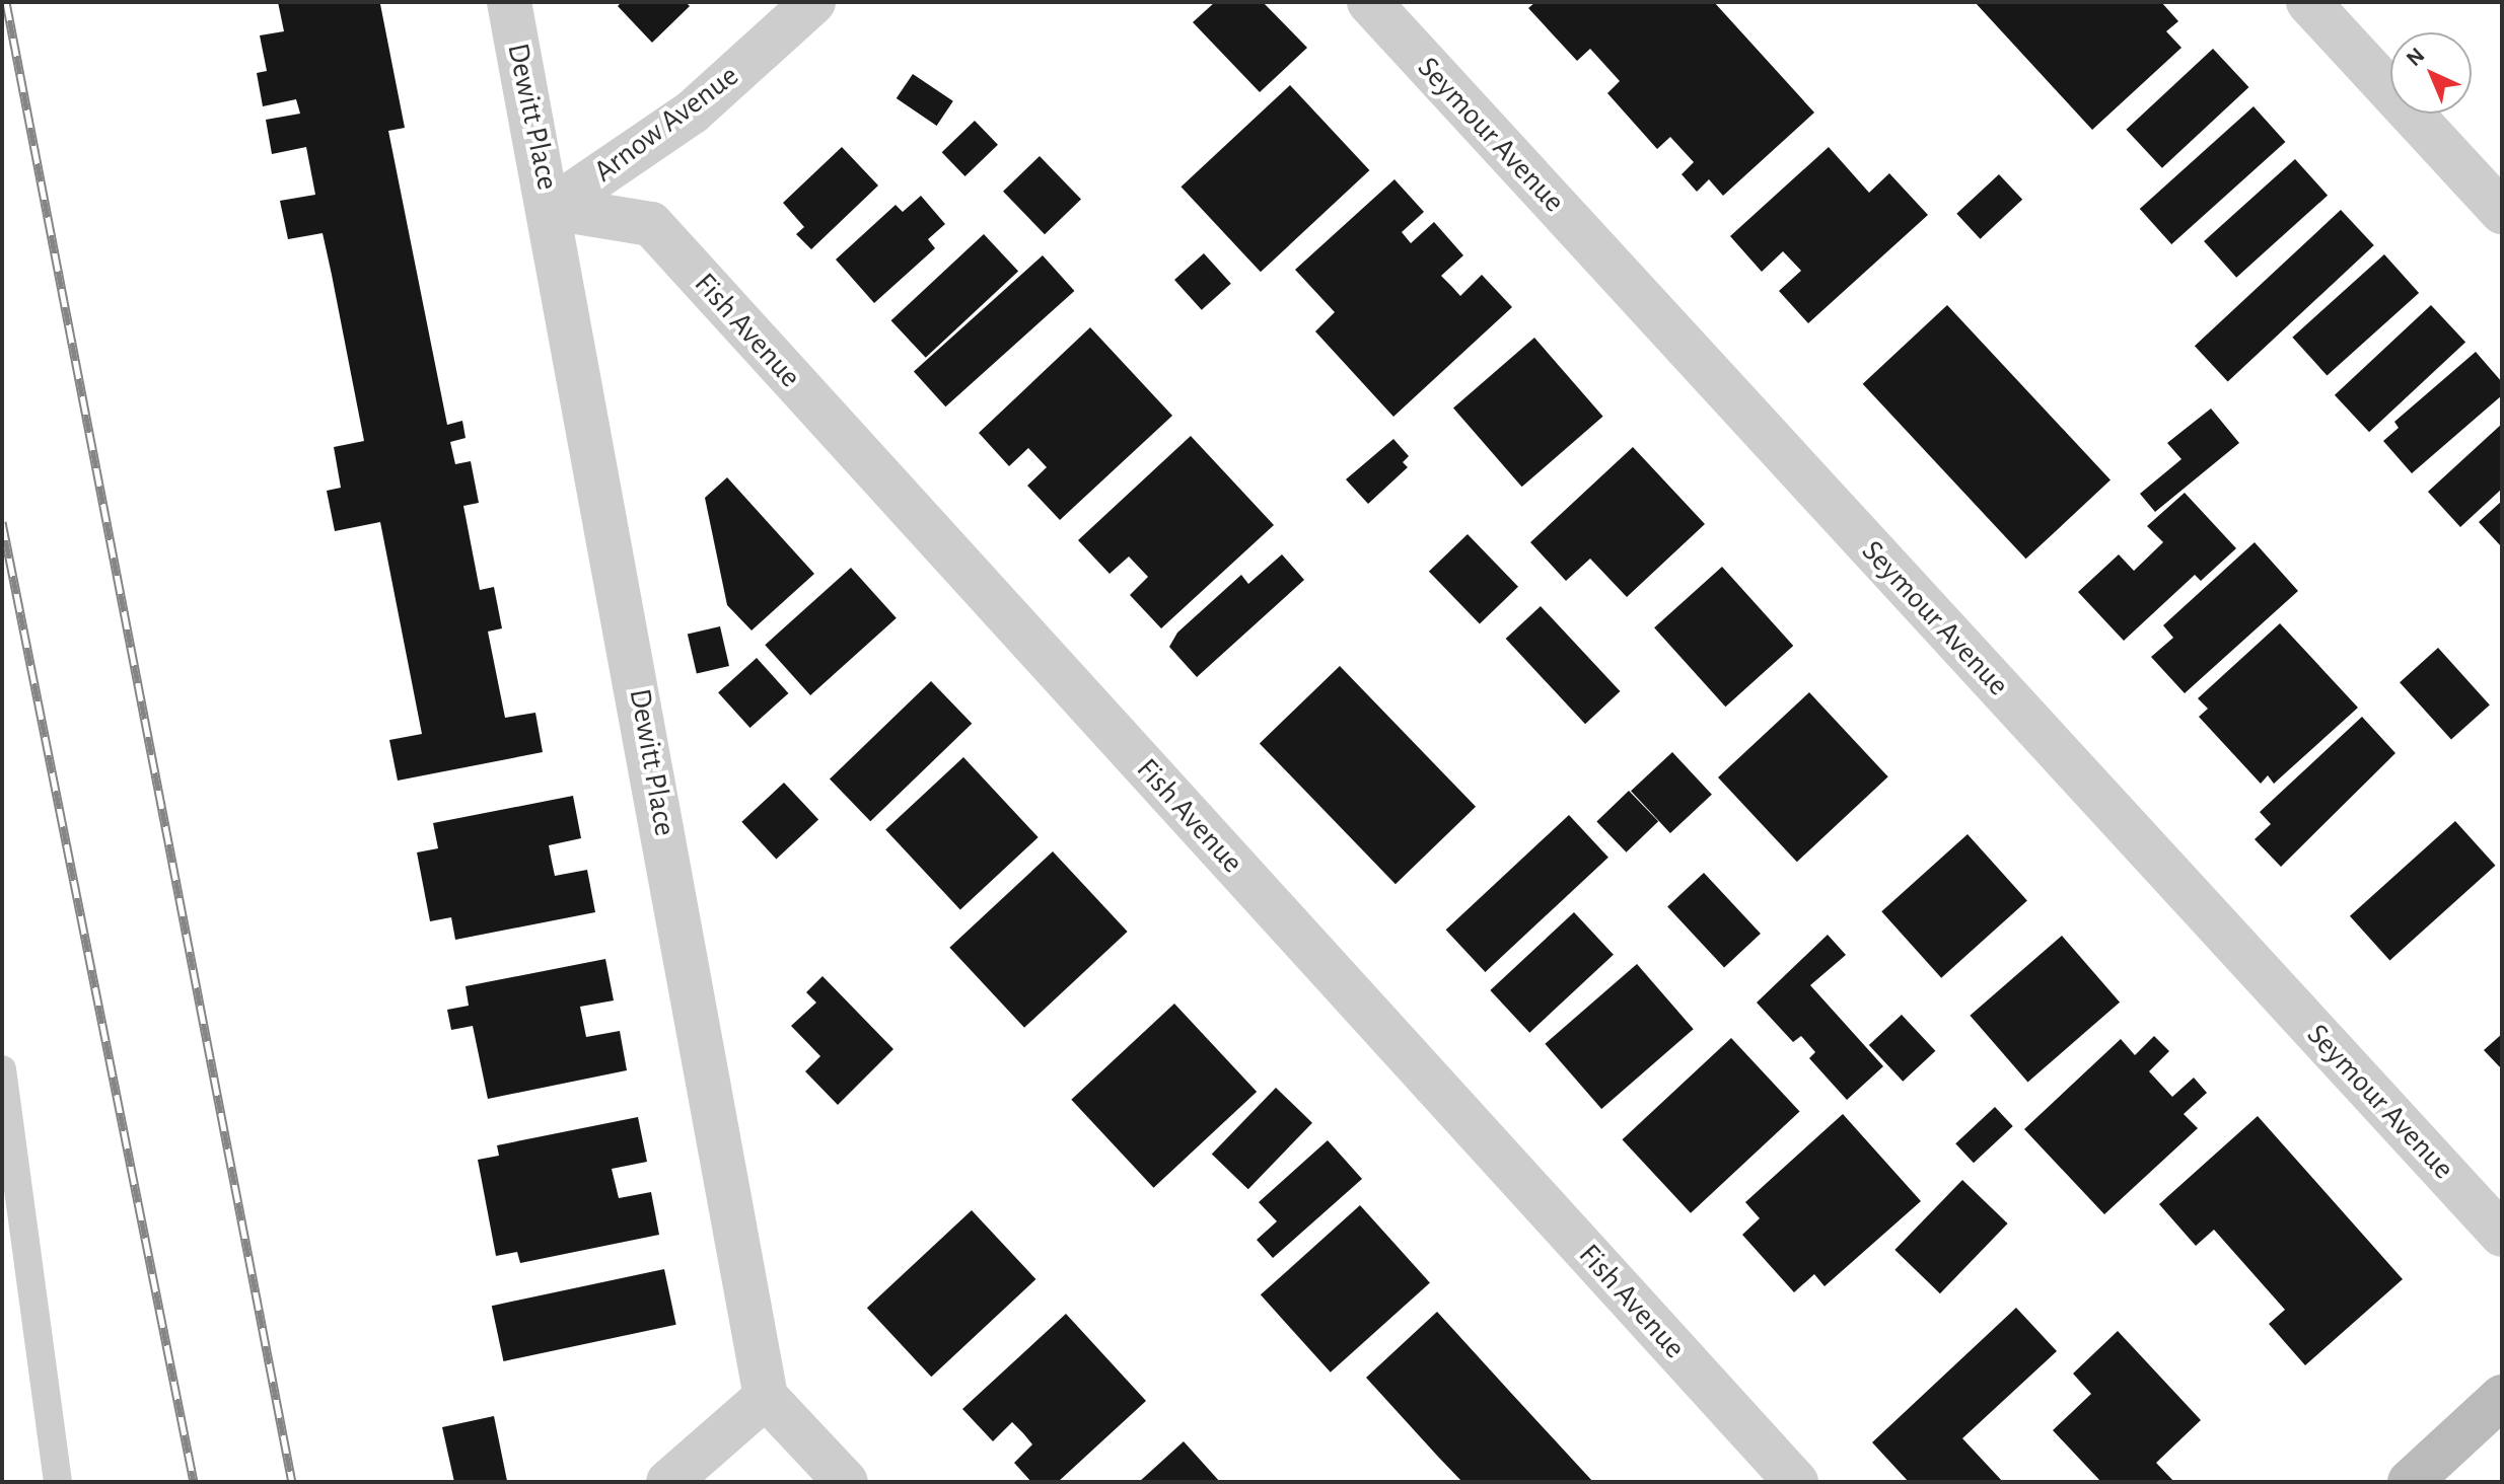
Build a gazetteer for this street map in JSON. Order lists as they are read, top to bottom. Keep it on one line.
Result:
{"streets":{"street":["Dewitt Place","Arnow Avenue","Seymour Avenue","Fish Avenue"]},"crossings":[["Dewitt Place","Arnow Avenue"],["Dewitt Place","Fish Avenue"],["Arnow Avenue","Fish Avenue"]],"north":"top left"}
